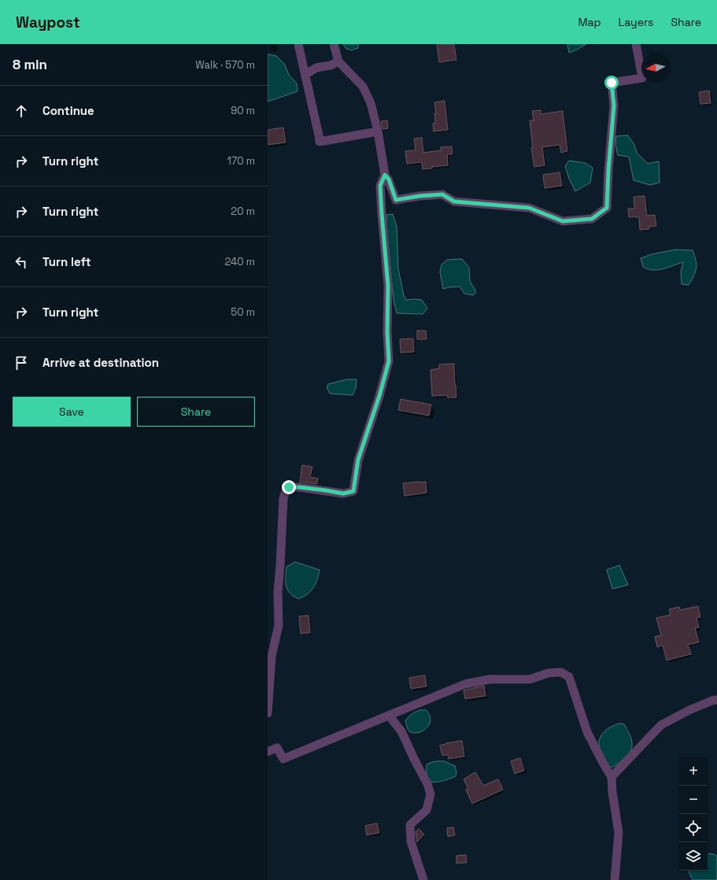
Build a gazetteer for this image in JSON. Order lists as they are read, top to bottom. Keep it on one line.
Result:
{"north":"left","page":{"header":"Waypost","nav":["Map","Layers","Share"],"heading":["8 min","Walk · 570 m"],"list":[["Continue","90 m"],["Turn right","170 m"],["Turn right","20 m"],["Turn left","240 m"],["Turn right","50 m"],"Arrive at destination"],"buttons":["Save","Share"],"map_buttons":["+","−"]}}
